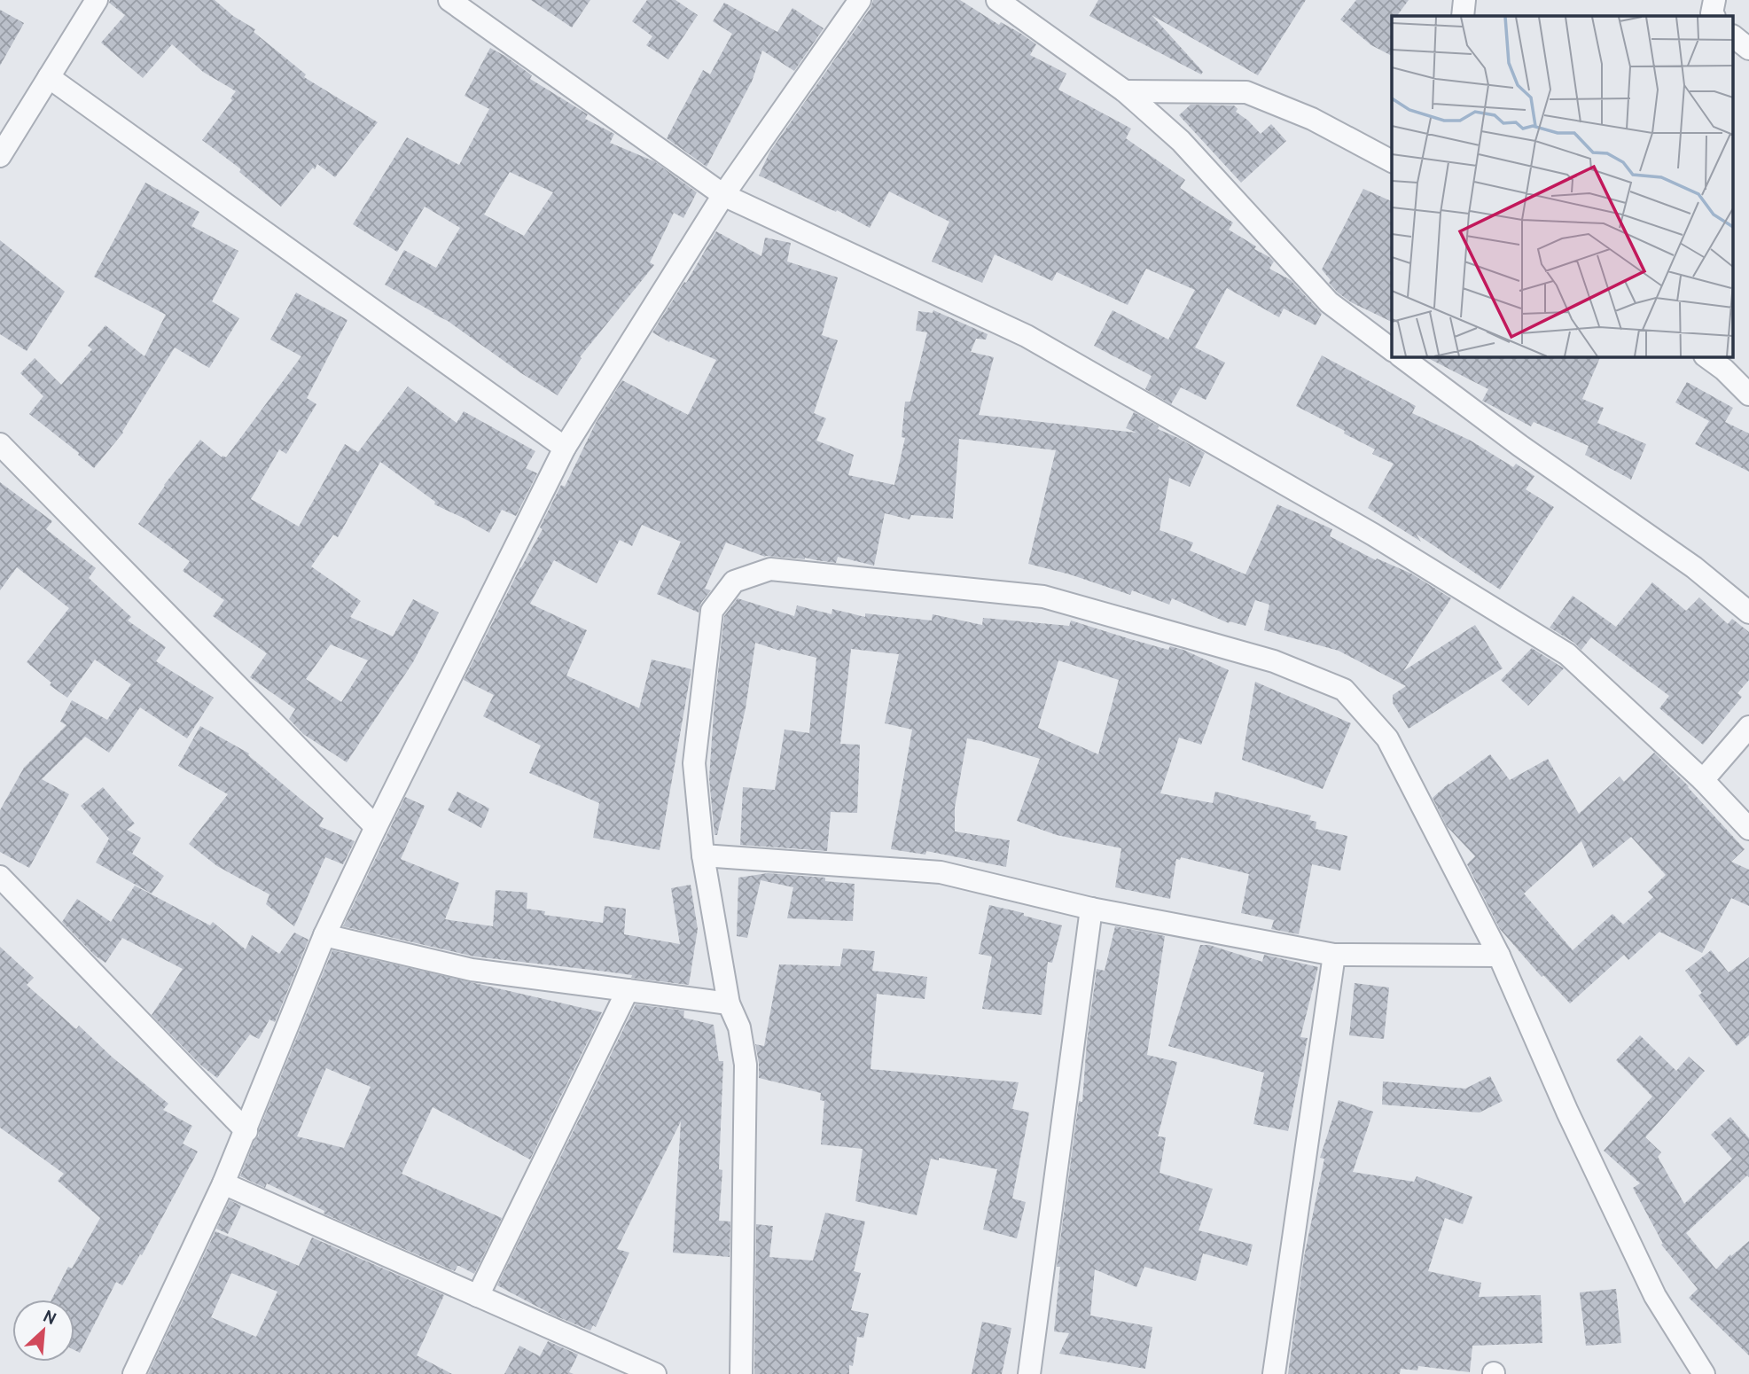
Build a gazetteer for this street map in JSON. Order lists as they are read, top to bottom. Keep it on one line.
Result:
{"north":"top right"}
